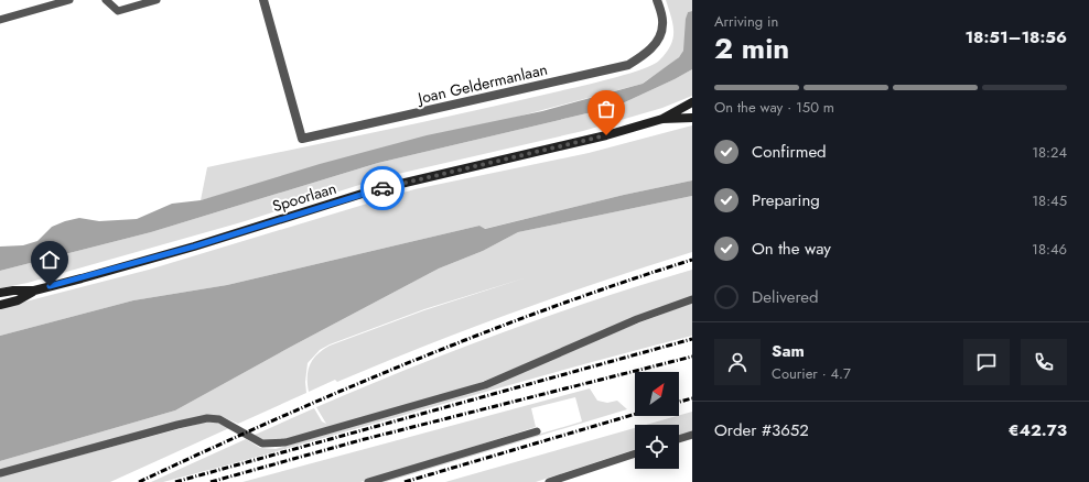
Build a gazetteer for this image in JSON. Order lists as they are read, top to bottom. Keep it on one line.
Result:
{"streets":{"main road":["Spoorlaan"],"street":["Joan Geldermanlaan"]},"north":"top right","page":{"heading":["2 min","Arriving in","18:51–18:56"],"panel":["Sam","Courier · 4.7","Order #3652","€42.73"],"bar":"On the way · 150 m","list":[["Confirmed","18:24"],["Preparing","18:45"],["On the way","18:46"],"Delivered"]}}
